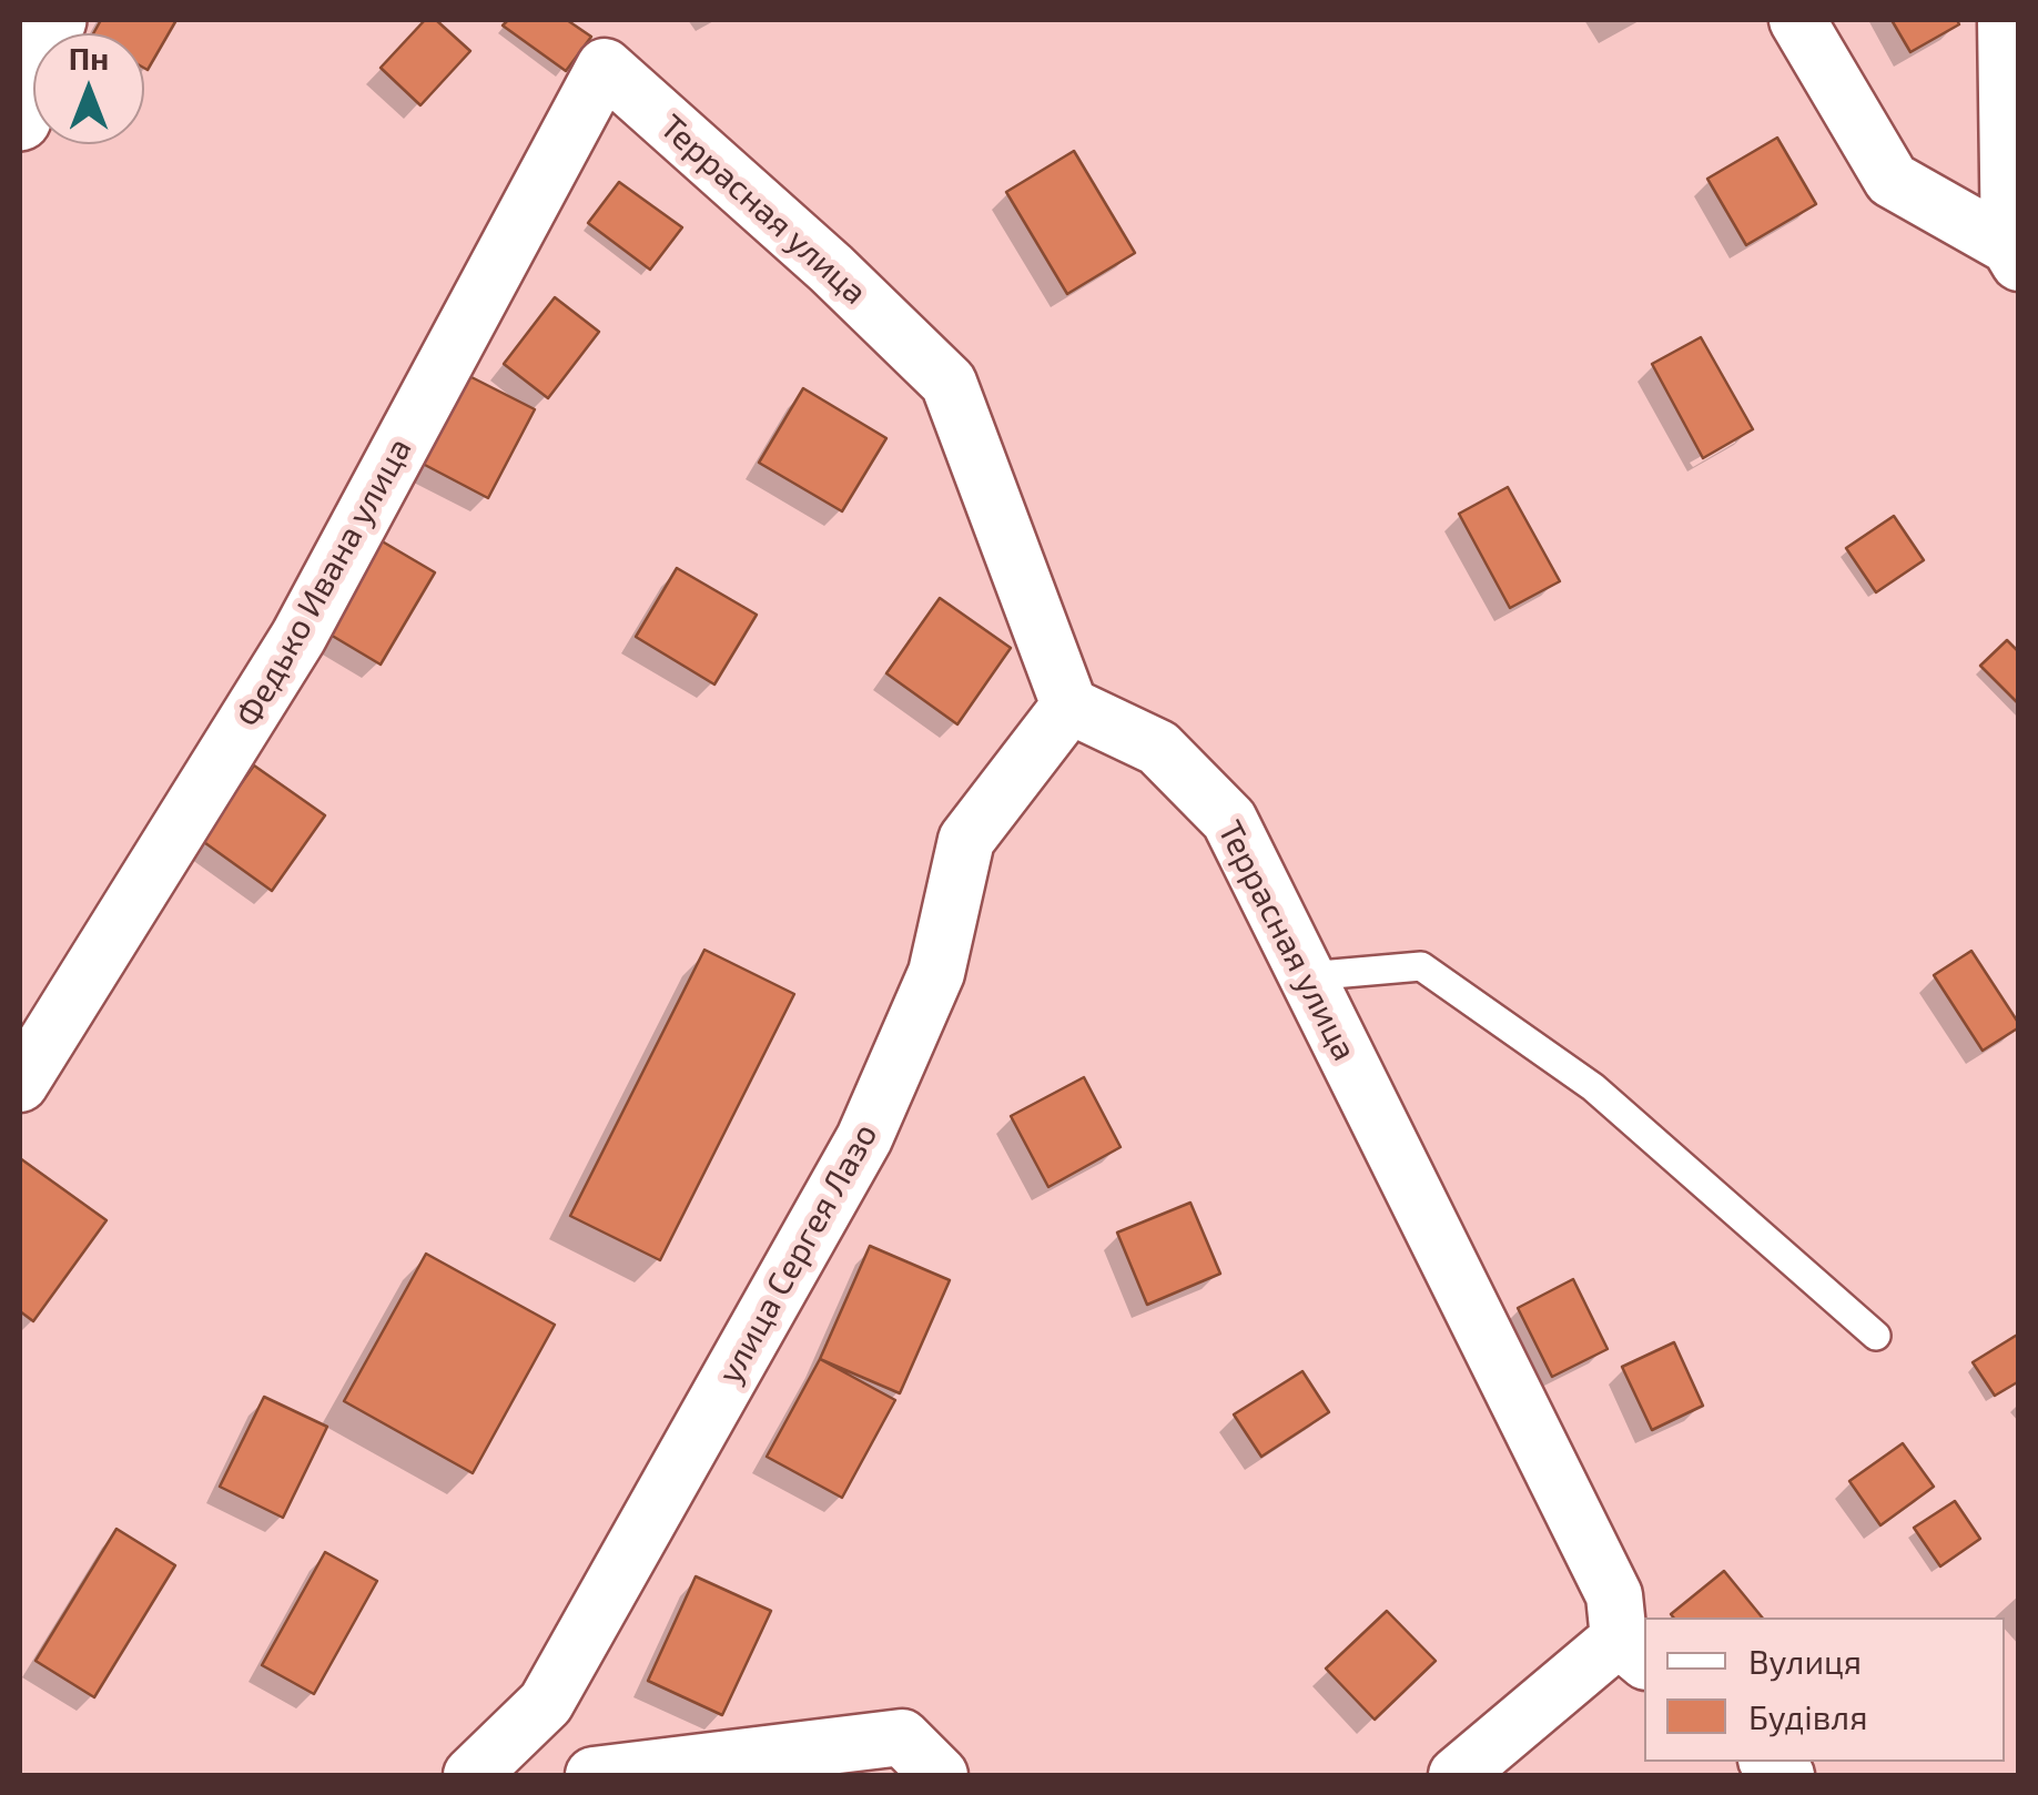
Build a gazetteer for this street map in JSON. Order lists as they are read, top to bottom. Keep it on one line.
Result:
{"streets":{"street":["Террасная улица","Федько Ивана улица","улица Сергея Лазо"]},"crossings":[["Террасная улица","Федько Ивана улица"],["Террасная улица","улица Сергея Лазо"]],"legend":["Вулиця","Будівля"],"north":"top"}
